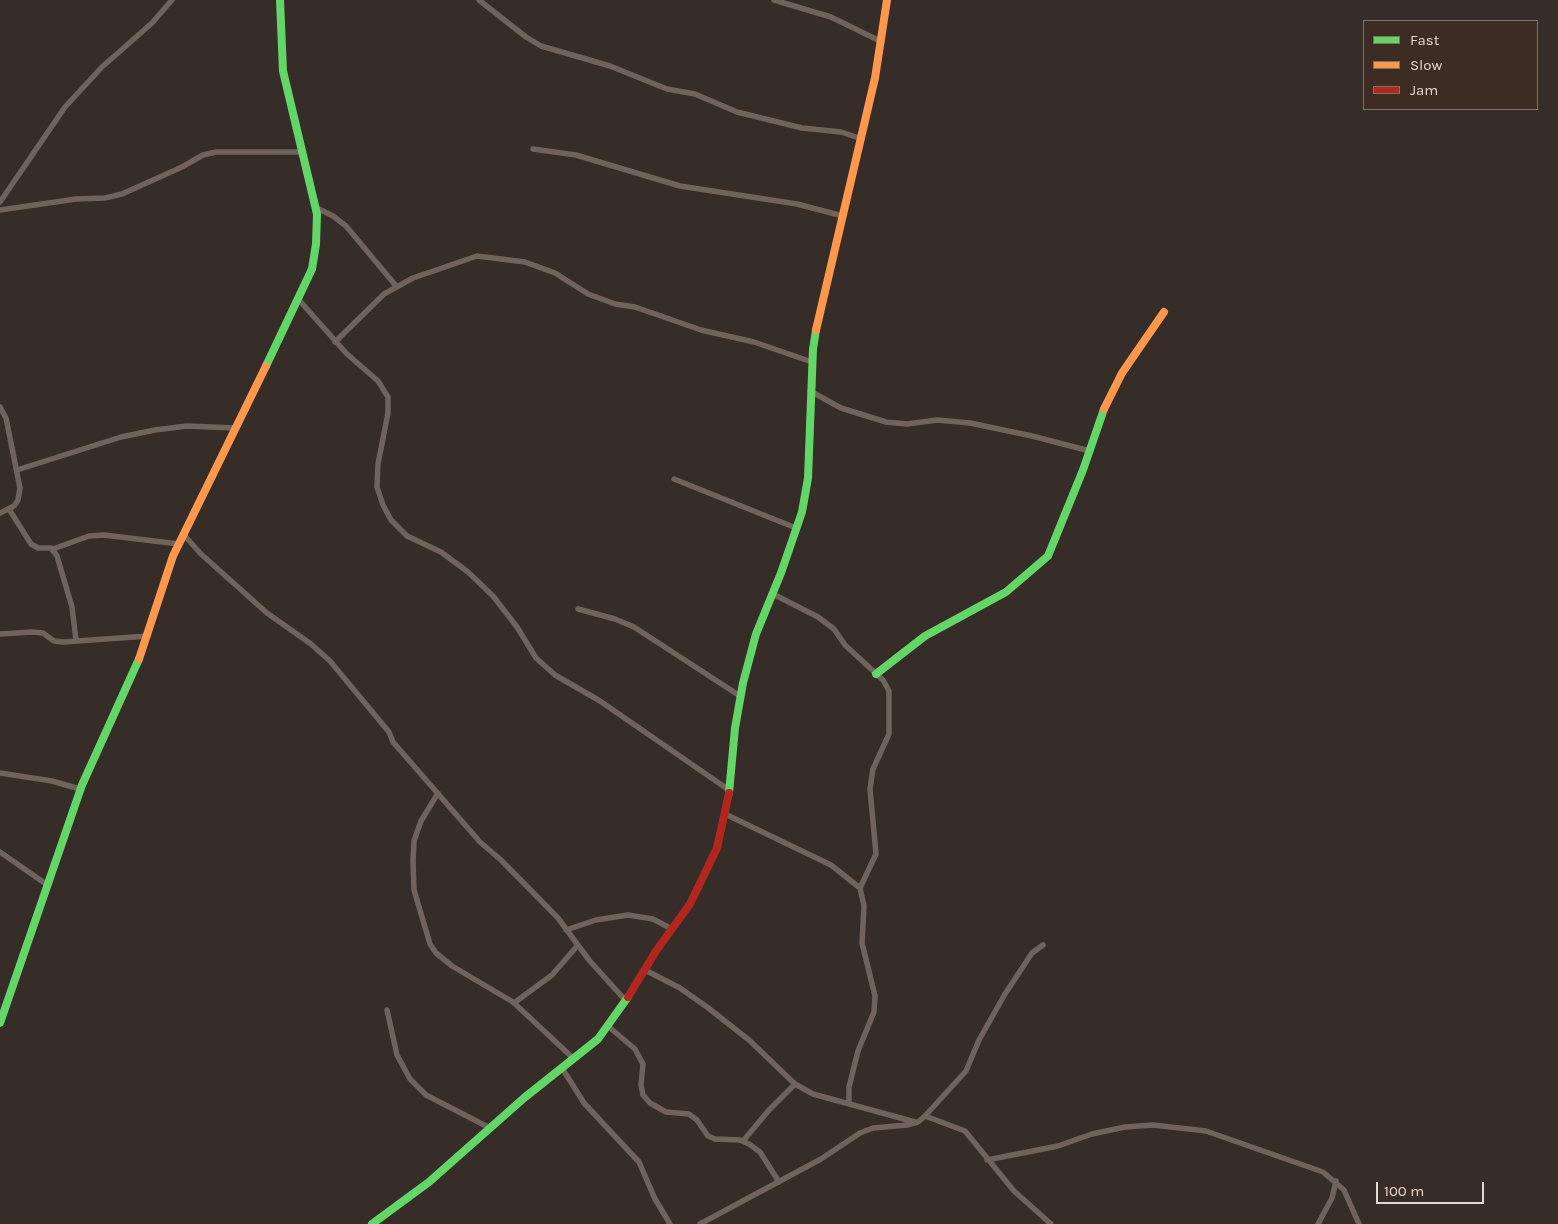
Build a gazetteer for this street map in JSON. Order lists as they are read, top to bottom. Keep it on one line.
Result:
{"legend":["Fast","Slow","Jam"],"scale_bar":"100 m"}
